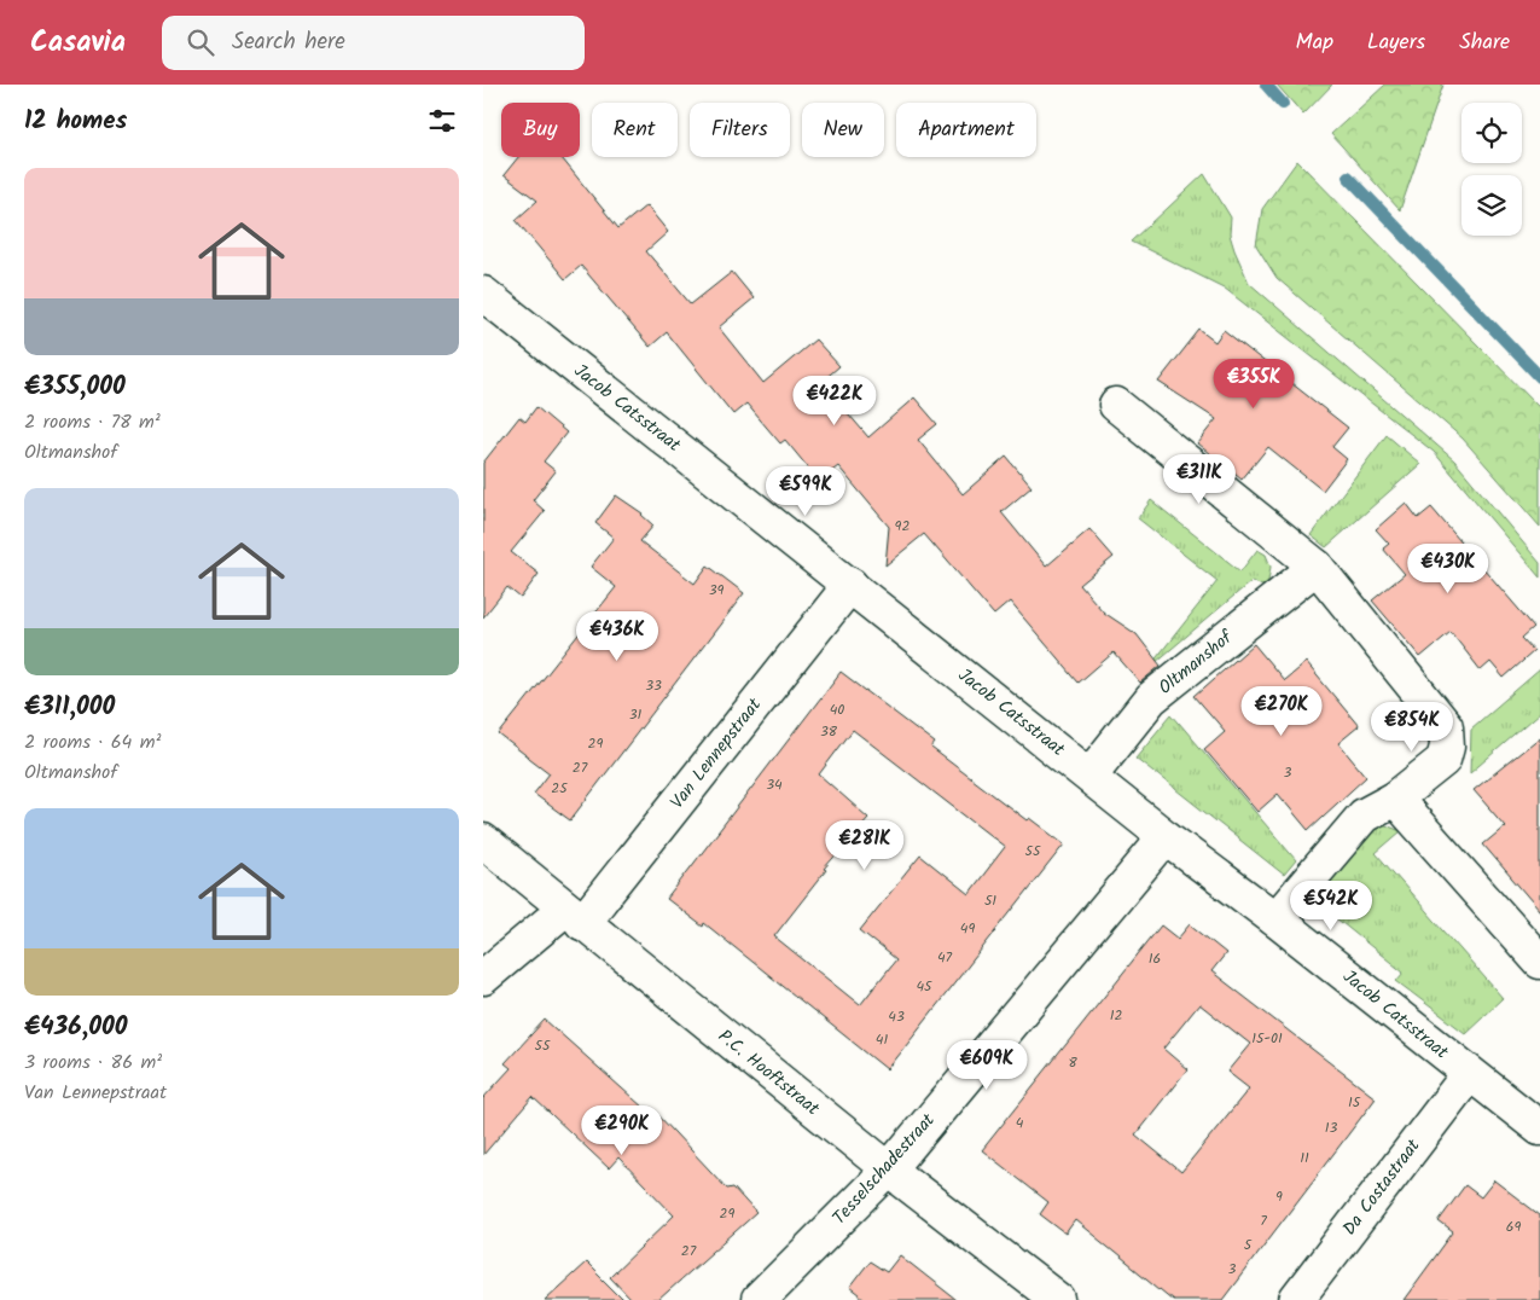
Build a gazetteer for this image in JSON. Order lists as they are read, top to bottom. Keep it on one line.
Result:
{"streets":{"street":["Jacob Catsstraat","Oltmanshof","Van Lennepstraat","P.C. Hooftstraat","Tesselschadestraat","Da Costastraat"]},"crossings":[["Jacob Catsstraat","Oltmanshof"],["Jacob Catsstraat","Van Lennepstraat"],["Jacob Catsstraat","Tesselschadestraat"],["Jacob Catsstraat","Da Costastraat"],["Van Lennepstraat","P.C. Hooftstraat"],["P.C. Hooftstraat","Tesselschadestraat"]],"house_numbers":["92","39","33","40","31","38","29","27","3","34","25","55","51","49","47","16","45","12","43","15-01","41","55","8","15","4","13","11","9","29","7","69","5","27","3"],"page":{"header":"Casavia","search":"Search here","nav":["Map","Layers","Share"],"heading":"12 homes","chip":["Buy","Rent","Filters","New","Apartment"],"list":[{"name":"€355,000","note":"2 rooms · 78 m² · Oltmanshof"},{"name":"€311,000","note":"2 rooms · 64 m² · Oltmanshof"},{"name":"€436,000","note":"3 rooms · 86 m² · Van Lennepstraat"}],"price":["€355K","€422K","€311K","€599K","€430K","€436K","€270K","€854K","€281K","€542K","€609K","€290K"]}}
